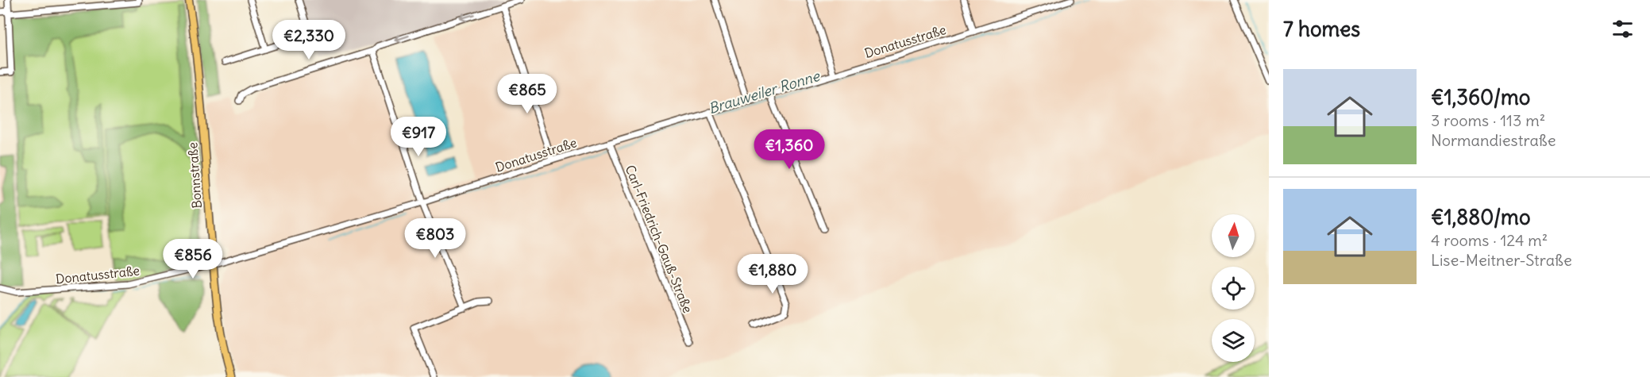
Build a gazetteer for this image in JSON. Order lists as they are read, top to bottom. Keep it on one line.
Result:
{"streets":{"main road":["Bonnstraße"],"street":["Donatusstraße","Carl-Friedrich-Gauß-Straße"]},"crossings":[["Donatusstraße","Bonnstraße"],["Donatusstraße","Carl-Friedrich-Gauß-Straße"]],"water":["Brauweiler Ronne"],"north":"top","page":{"heading":"7 homes","price":["€2,330","€865","€917","€1,360","€803","€856","€1,880"],"list":[{"name":"€1,360/mo","note":"3 rooms · 113 m² · Normandiestraße"},{"name":"€1,880/mo","note":"4 rooms · 124 m² · Lise-Meitner-Straße"}]}}
